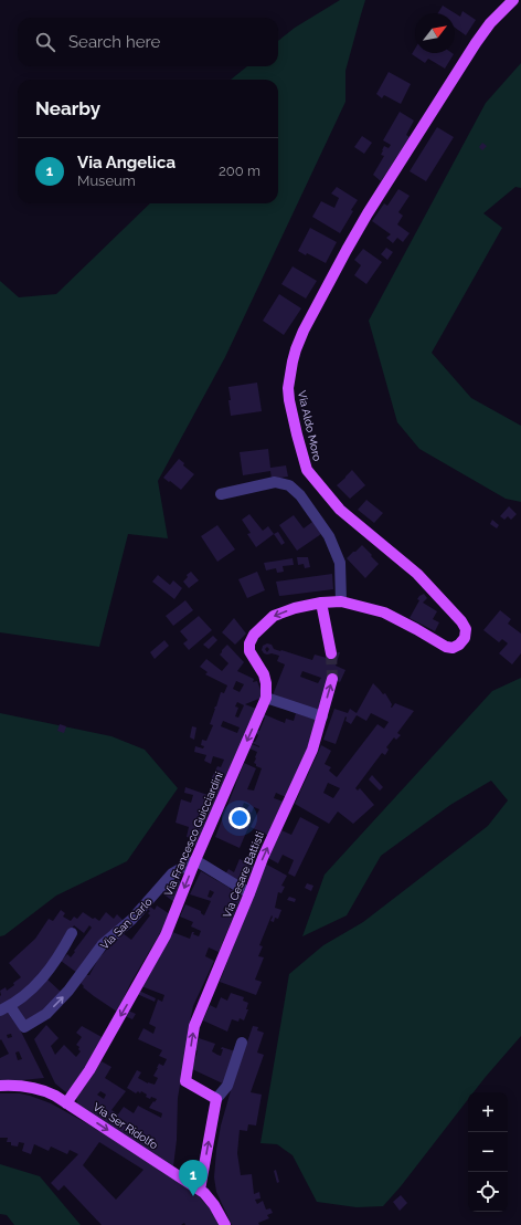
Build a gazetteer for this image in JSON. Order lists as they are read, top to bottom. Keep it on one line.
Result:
{"streets":{"main road":["Via Aldo Moro","Via Francesco Guicciardini","Via Cesare Battisti","Via Ser Ridolfo"],"street":["Via San Carlo"]},"crossings":[["Via Aldo Moro","Via Francesco Guicciardini"],["Via Francesco Guicciardini","Via San Carlo"],["Via Francesco Guicciardini","Via Ser Ridolfo"]],"one_way":["Via Francesco Guicciardini","Via Cesare Battisti","Via Ser Ridolfo"],"north":"top right","page":{"search":"Search here","heading":"Nearby","list":[{"mark":"1","name":"Via Angelica","note":"Museum","value":"200 m"}],"map_buttons":["+","−"],"pins":"1"}}
